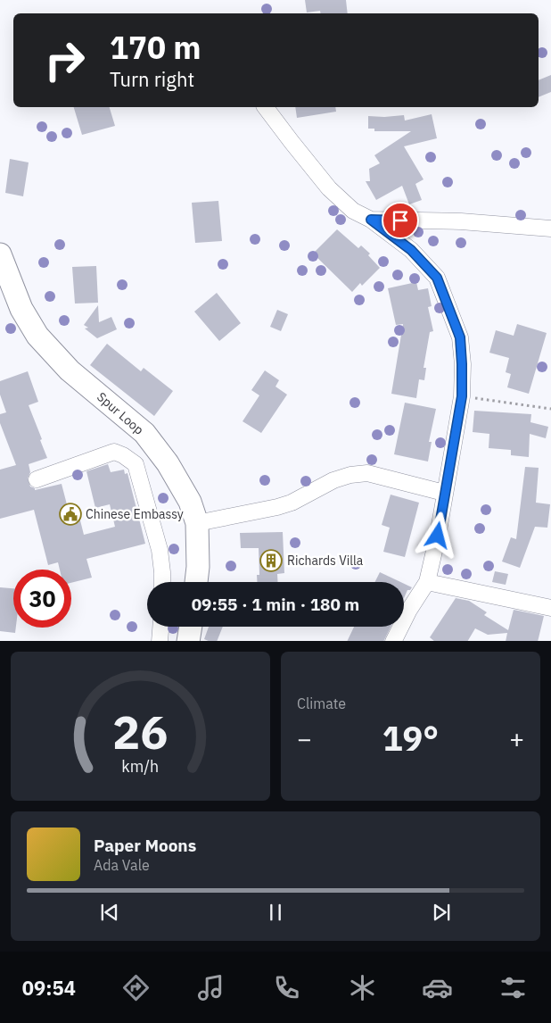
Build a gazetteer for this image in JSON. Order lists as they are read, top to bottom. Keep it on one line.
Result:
{"streets":{"street":["Spur Loop"]},"places":{"public building":["Chinese Embassy"],"building":["Richards Villa"]},"page":{"turn":["170 m","Turn right"],"limit":"30","trip":"09:55 · 1 min · 180 m","tile":"Climate","heat":["−","19°","+"],"song":["Paper Moons","Ada Vale"],"tabs":"09:54","gauge":["26","km/h"]}}
